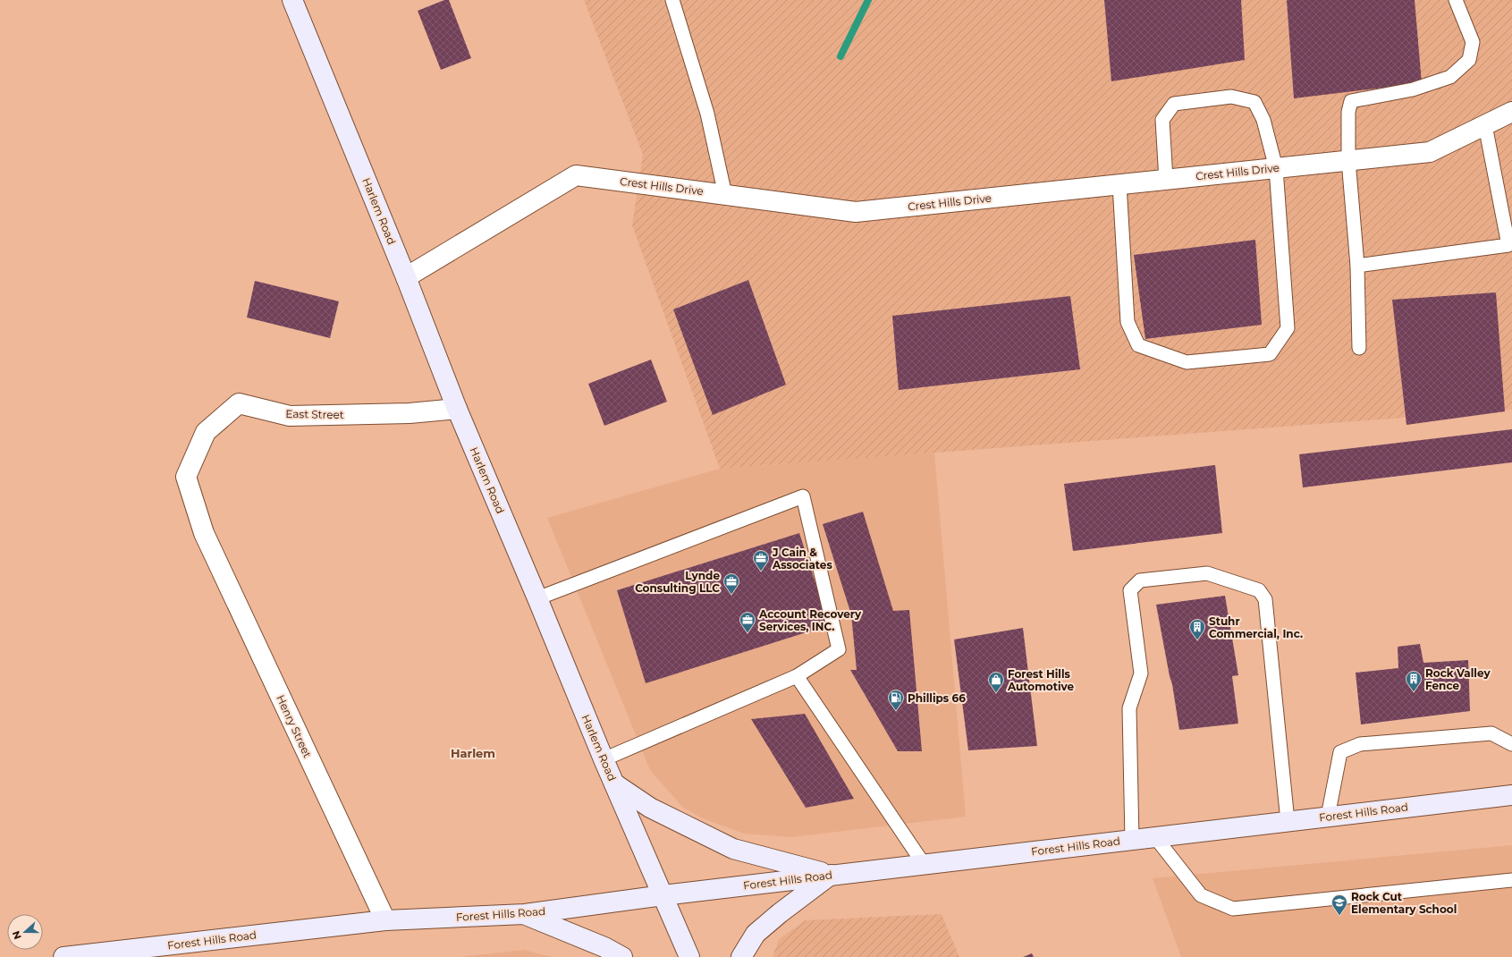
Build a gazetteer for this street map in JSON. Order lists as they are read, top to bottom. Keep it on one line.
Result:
{"streets":{"main road":["Harlem Road","Forest Hills Road"],"street":["Crest Hills Drive","East Street","Henry Street"]},"crossings":[["Crest Hills Drive","Harlem Road"],["Harlem Road","East Street"],["Harlem Road","Forest Hills Road"],["East Street","Henry Street"],["Henry Street","Forest Hills Road"]],"districts":["Harlem"],"places":{"office":["J Cain & Associates","Lynde Consulting LLC","Account Recovery Services, INC."],"building":["Stuhr Commercial, Inc.","Rock Valley Fence"],"shop":["Forest Hills Automotive"],"fuel station":["Phillips 66"],"school or university":["Rock Cut Elementary School"]},"north":"left"}
